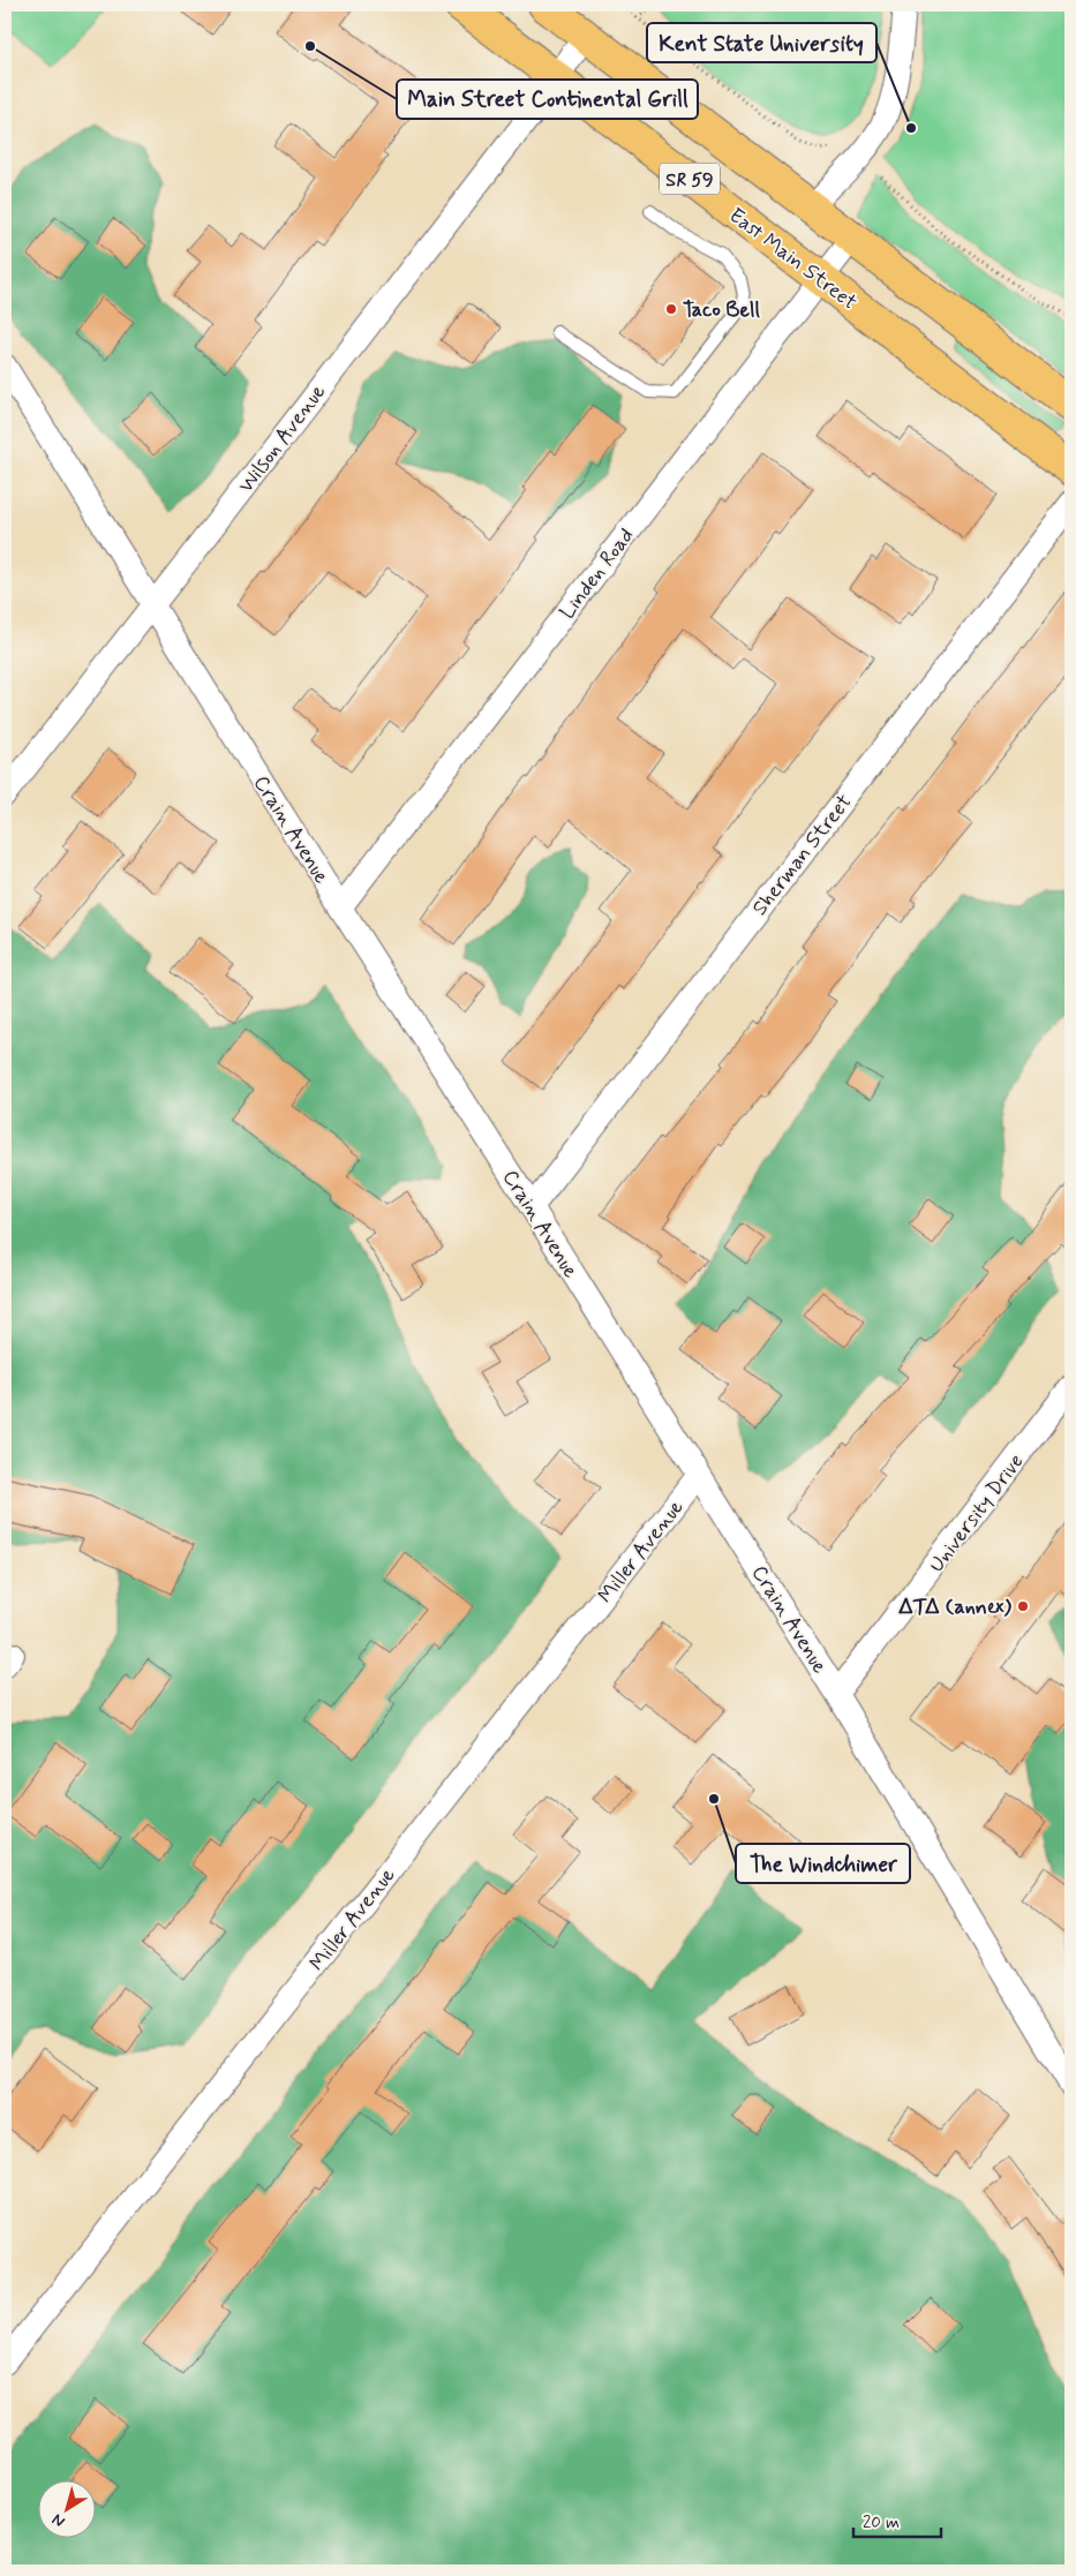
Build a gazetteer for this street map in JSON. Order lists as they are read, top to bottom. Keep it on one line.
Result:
{"streets":{"main road":["SR 59","East Main Street"],"street":["Wilson Avenue","Linden Road","Crain Avenue","Sherman Street","University Drive","Miller Avenue"]},"crossings":[["SR 59","Wilson Avenue"],["SR 59","Linden Road"],["East Main Street","Wilson Avenue"],["East Main Street","Linden Road"],["Wilson Avenue","Crain Avenue"],["Linden Road","Crain Avenue"],["Crain Avenue","Sherman Street"],["Crain Avenue","University Drive"],["Crain Avenue","Miller Avenue"]],"places":["Main Street Continental Grill","Kent State University","Taco Bell","ΔΤΔ (annex)","The Windchimer"],"scale_bar":"20 m","north":"bottom left"}
